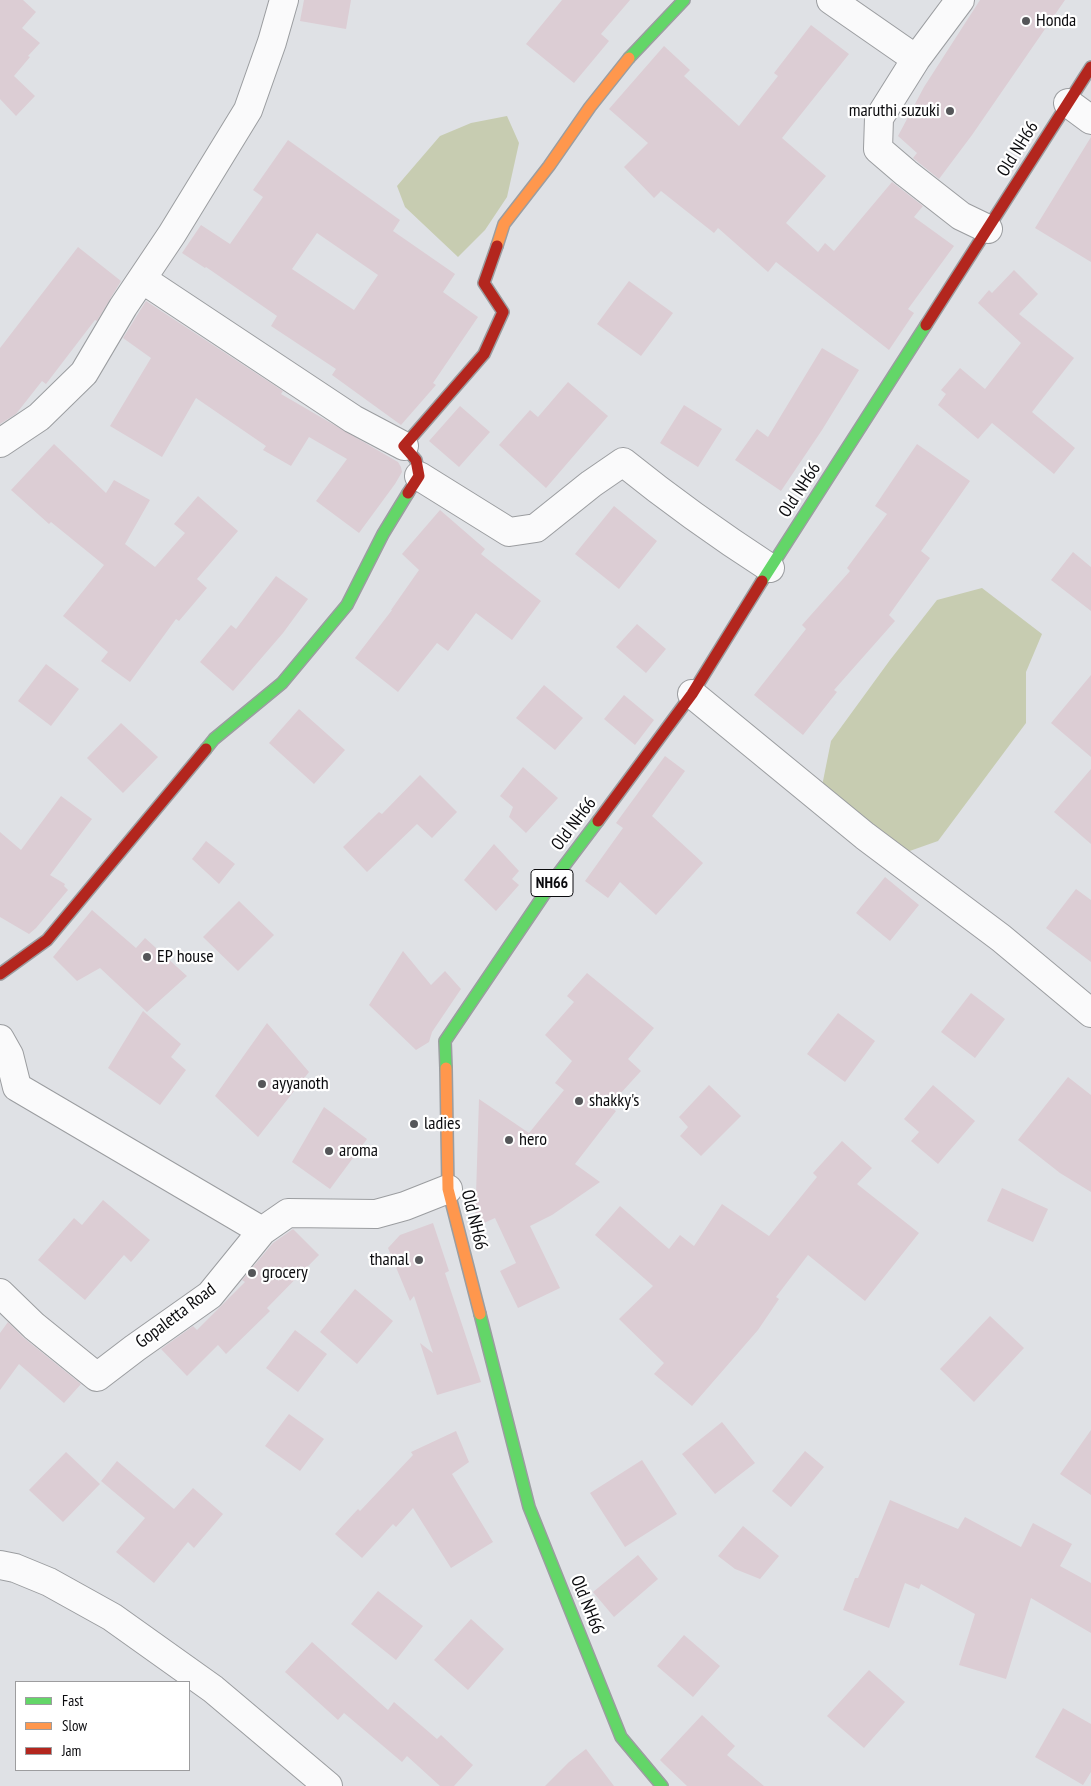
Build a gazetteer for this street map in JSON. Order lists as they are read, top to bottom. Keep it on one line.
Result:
{"streets":{"main road":["Old NH66","NH66"],"street":["Gopaletta Road"]},"crossings":[["Old NH66","Gopaletta Road"]],"places":["Honda","maruthi suzuki","EP house","ayyanoth","shakky's","ladies","hero","aroma","thanal","grocery"],"legend":["Fast","Slow","Jam"]}
